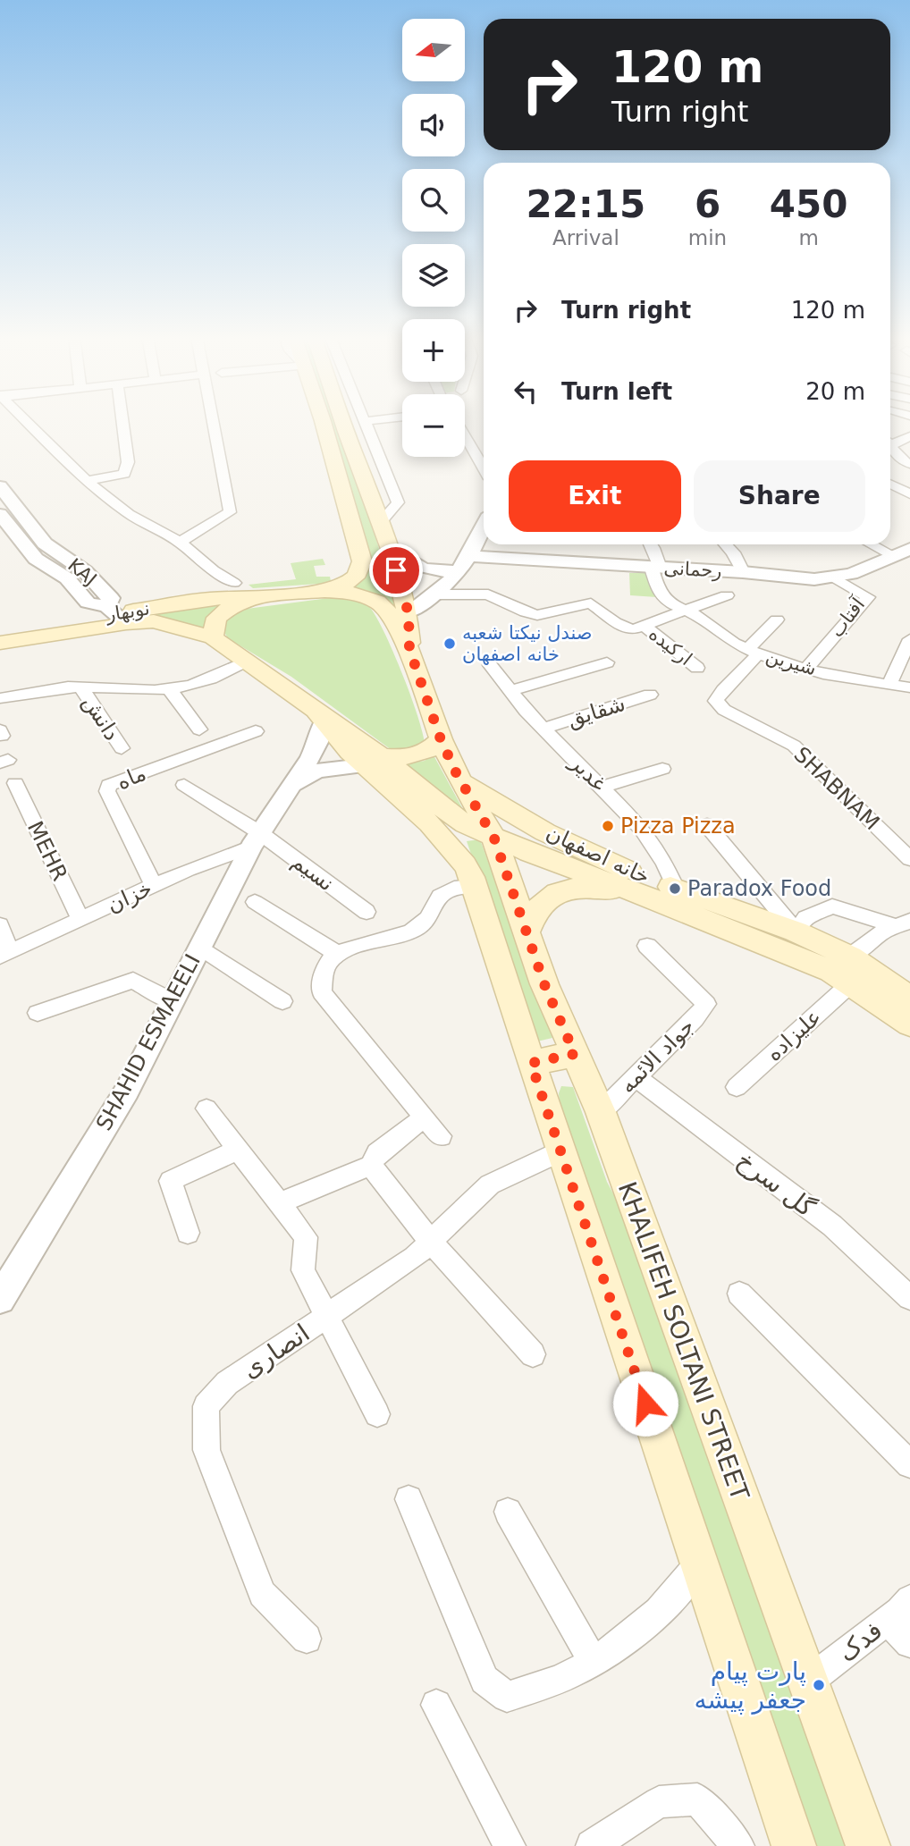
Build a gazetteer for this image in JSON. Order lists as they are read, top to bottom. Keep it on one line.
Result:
{"streets":{"main road":["نوبهار","خانه اصفهان","KHALIFEH SOLTANI STREET"],"street":["رحمانی","KAJ","آفتاب","ارکیده","شیرین","شقایق","دانش","غدیر","ماه","SHABNAM","MEHR","نسیم","خزان","علیزاده","SHAHID ESMAEELI","جواد الائمه","گل سرخ","انصاری","فدک"]},"crossings":[["رحمانی","آفتاب"],["رحمانی","شیرین"],["KAJ","نوبهار"],["آفتاب","شیرین"],["شیرین","SHABNAM"],["شقایق","غدیر"],["غدیر","خانه اصفهان"],["ماه","خزان"],["MEHR","خزان"],["خانه اصفهان","علیزاده"],["خانه اصفهان","SHAHID ESMAEELI"],["خانه اصفهان","KHALIFEH SOLTANI STREET"],["نسیم","خزان"],["نسیم","SHAHID ESMAEELI"],["خزان","SHAHID ESMAEELI"],["جواد الائمه","گل سرخ"],["جواد الائمه","KHALIFEH SOLTANI STREET"],["KHALIFEH SOLTANI STREET","فدک"]],"places":["صندل نیکتا شعبه خانه اصفهان","Pizza Pizza","Paradox Food","پارت پیام جعفر پیشه"],"north":"left","page":{"map_buttons":["+","−"],"turn":["120 m","Turn right"],"eta":["22:15","Arrival","6","min","450","m"],"list":[{"name":"Turn right","value":"120 m"},{"name":"Turn left","value":"20 m"}],"buttons":["Exit","Share"]}}
